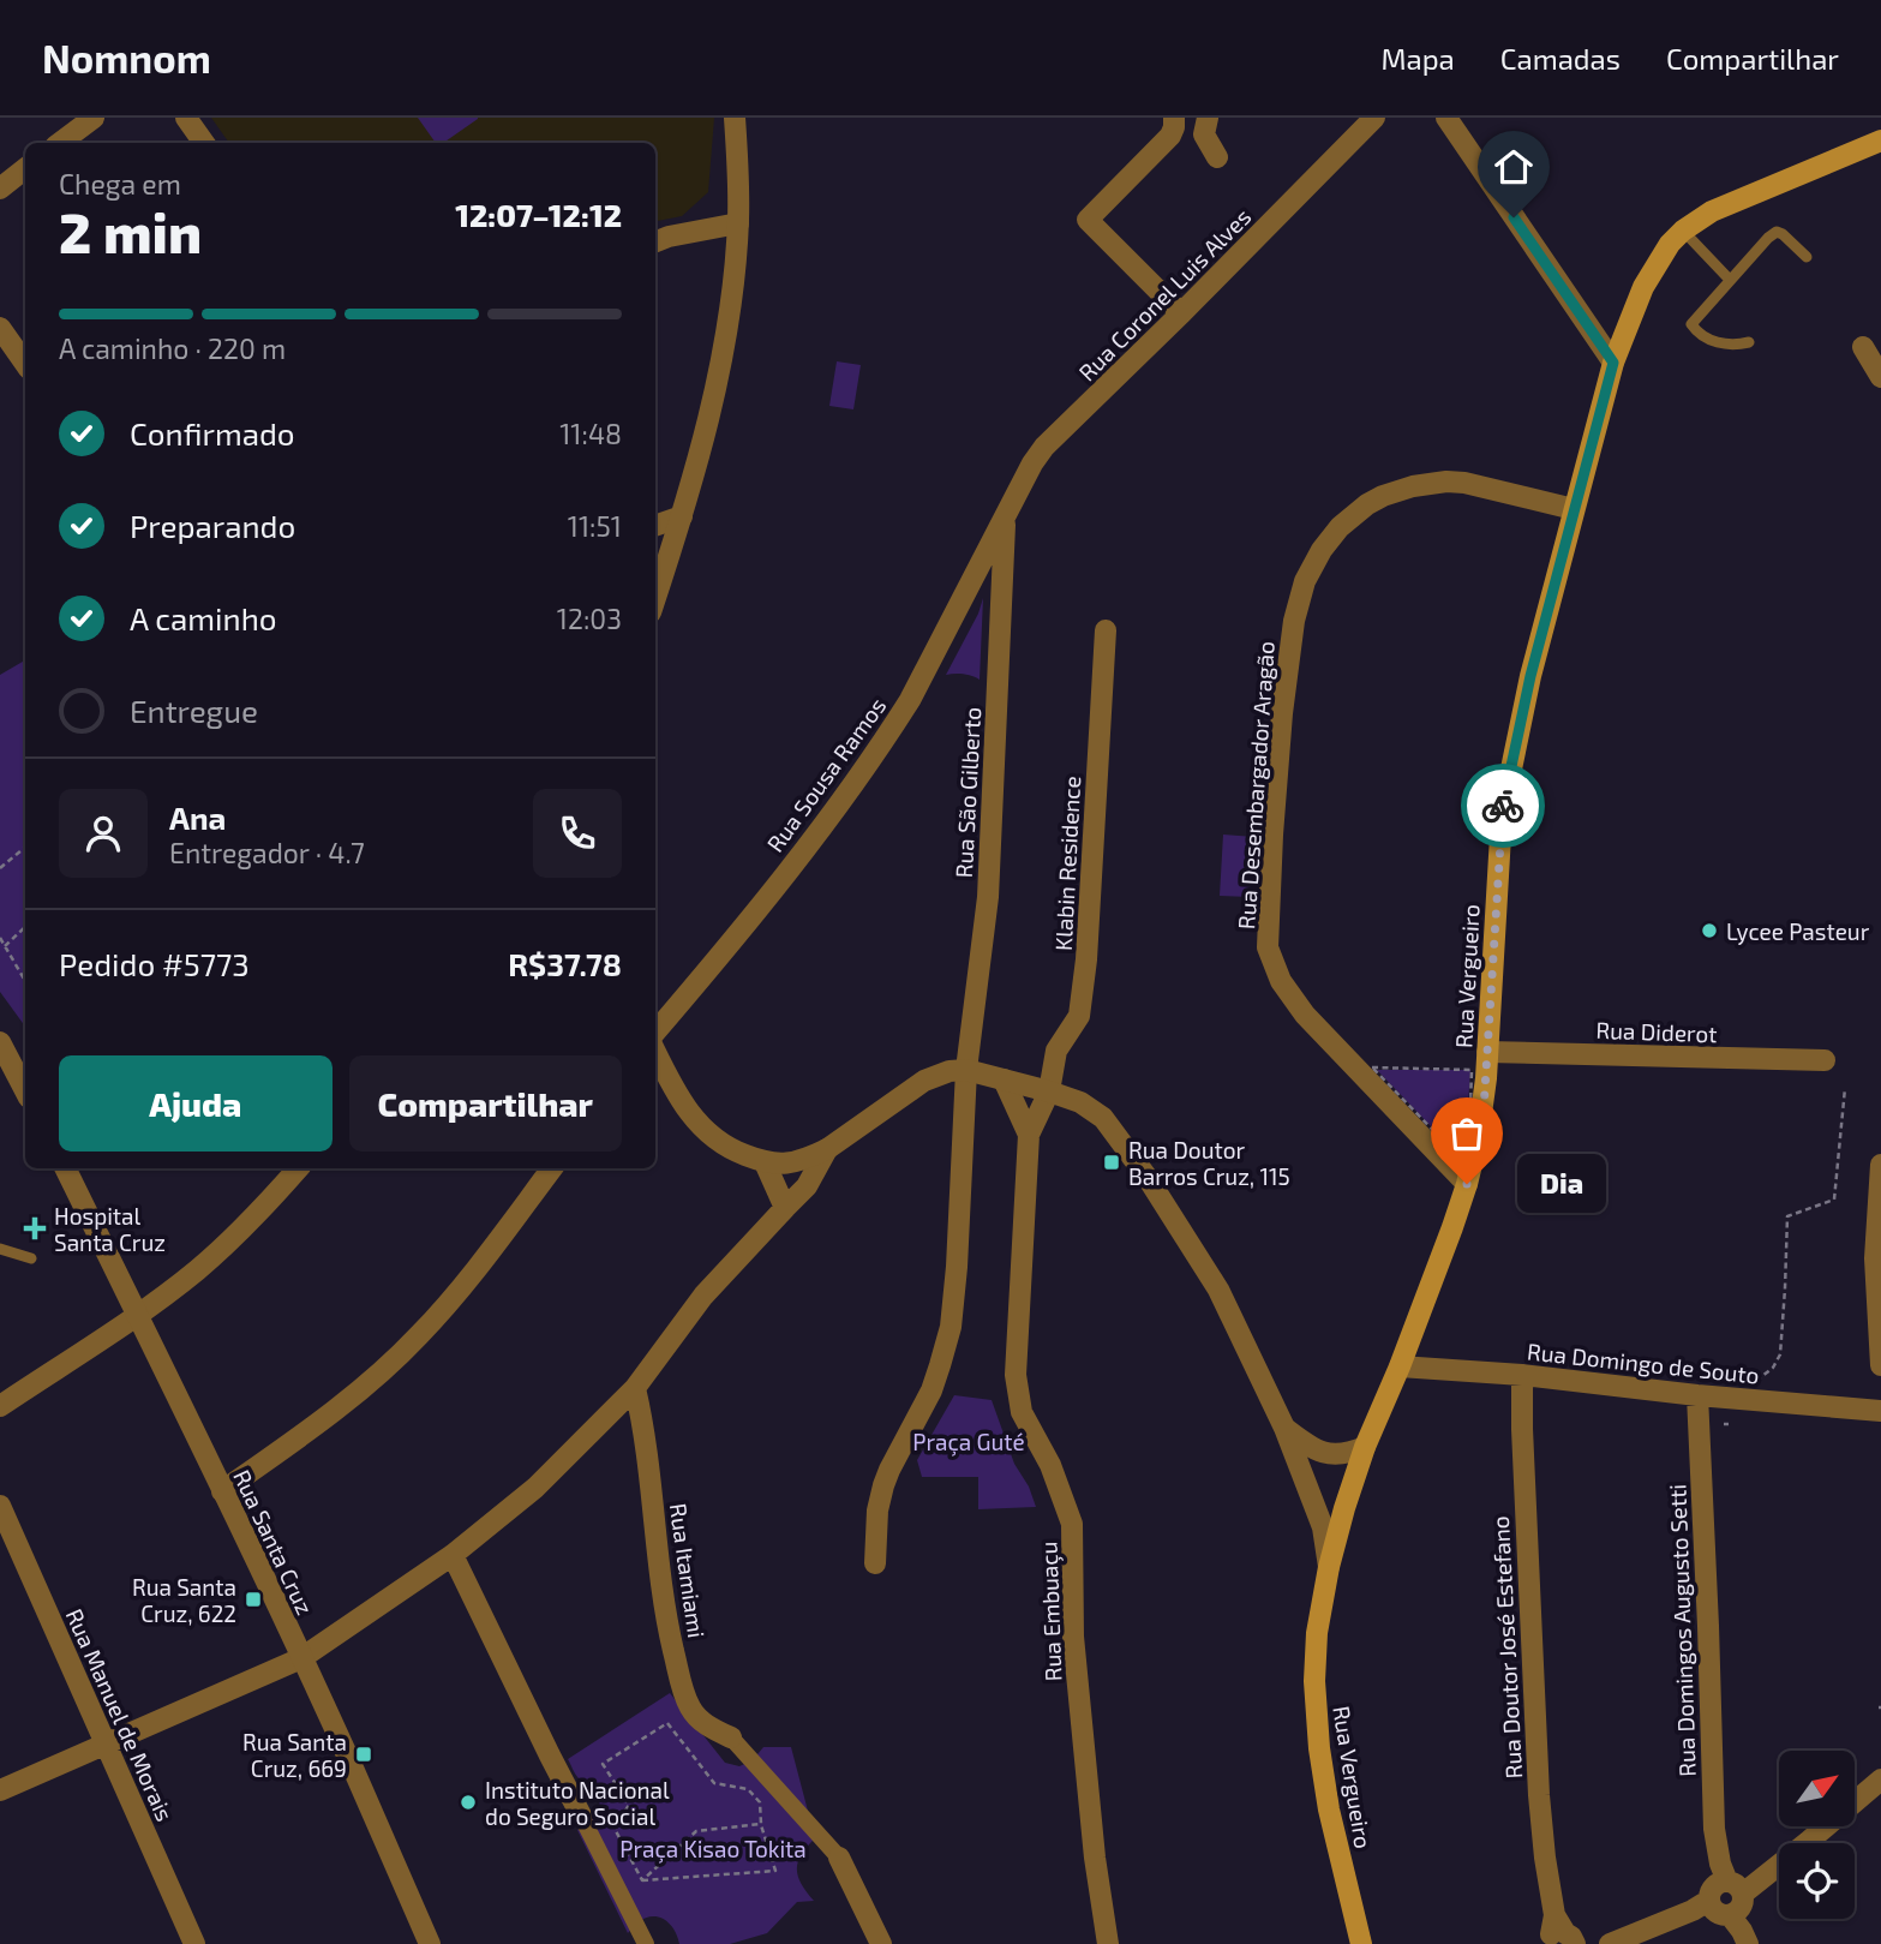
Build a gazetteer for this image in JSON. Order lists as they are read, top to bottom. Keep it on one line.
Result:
{"streets":{"main road":["Rua Vergueiro"],"street":["Rua Coronel Luis Alves","Rua Sousa Ramos","Rua Desembargador Aragão","Rua São Gilberto","Klabin Residence","Rua Diderot","Rua Domingo de Souto","Rua Santa Cruz","Rua Itamiami","Rua Embuaçu","Rua Domingos Augusto Setti","Rua Doutor José Estefano","Rua Manuel de Morais"]},"crossings":[["Rua Coronel Luis Alves","Rua Sousa Ramos"],["Rua Coronel Luis Alves","Rua São Gilberto"],["Rua Sousa Ramos","Rua São Gilberto"],["Rua Desembargador Aragão","Rua Vergueiro"],["Klabin Residence","Rua Embuaçu"],["Rua Vergueiro","Rua Diderot"],["Rua Vergueiro","Rua Domingo de Souto"],["Rua Domingo de Souto","Rua Domingos Augusto Setti"],["Rua Domingo de Souto","Rua Doutor José Estefano"]],"parks":["Praça Guté","Praça Kisao Tokita"],"places":{"other":["Lycee Pasteur","Dia","Instituto Nacional do Seguro Social"],"transit":["Rua Doutor Barros Cruz, 115","Rua Santa Cruz, 622","Rua Santa Cruz, 669"],"health":["Hospital Santa Cruz"]},"north":"top right","page":{"header":"Nomnom","nav":["Mapa","Camadas","Compartilhar"],"heading":["2 min","Chega em","12:07–12:12"],"panel":["Ana","Entregador · 4.7","Pedido #5773","R$37.78"],"bar":"A caminho · 220 m","list":[["Confirmado","11:48"],["Preparando","11:51"],["A caminho","12:03"],"Entregue"],"buttons":["Ajuda","Compartilhar"],"bubble":"Dia"}}
